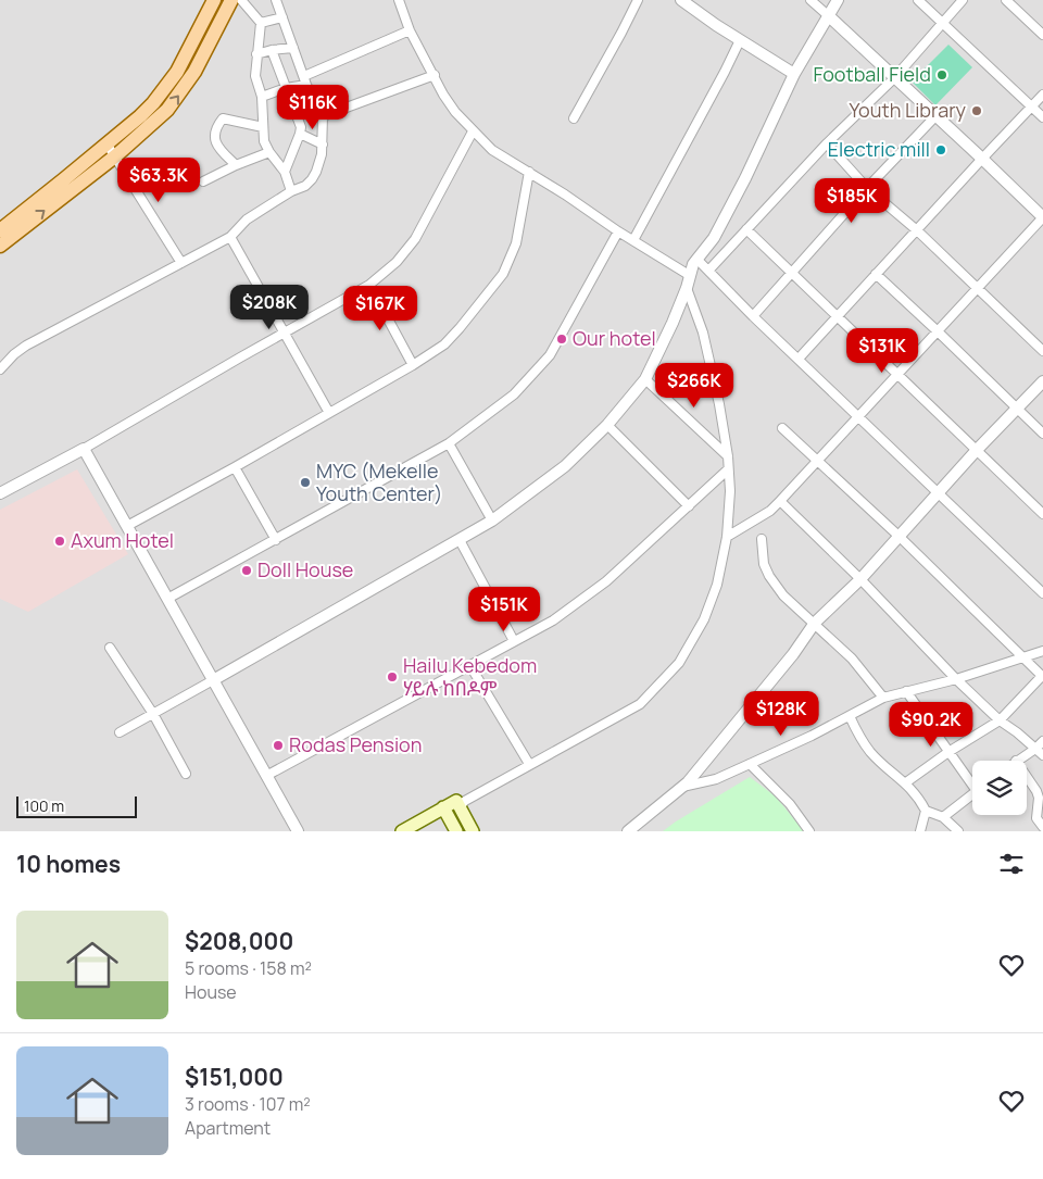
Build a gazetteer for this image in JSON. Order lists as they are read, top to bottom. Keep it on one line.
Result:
{"places":["Football Field","Youth Library","Electric mill","Our hotel","MYC (Mekelle Youth Center)","Axum Hotel","Doll House","Hailu Kebedom ሃይሉ ከበዶም","Rodas Pension"],"scale_bar":"100 m","page":{"price":["$116K","$63.3K","$185K","$208K","$167K","$131K","$266K","$151K","$128K","$90.2K"],"scale":"100 m","heading":"10 homes","list":[{"name":"$208,000","note":"5 rooms · 158 m² · House"},{"name":"$151,000","note":"3 rooms · 107 m² · Apartment"}]}}
